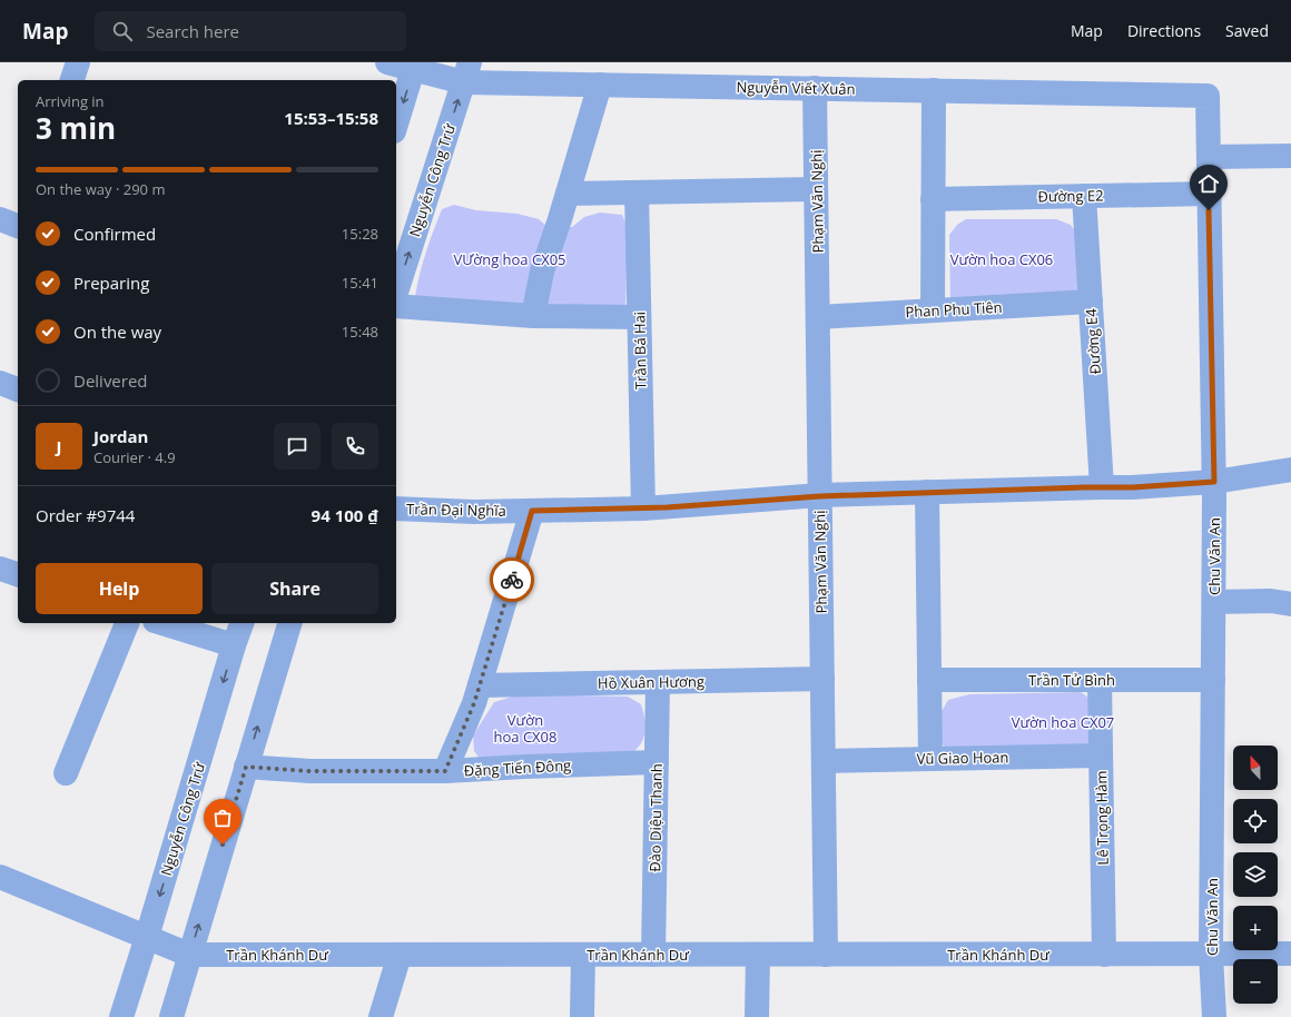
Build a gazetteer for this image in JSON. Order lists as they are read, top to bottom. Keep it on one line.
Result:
{"streets":{"street":["Nguyễn Viết Xuân","Nguyễn Công Trứ","Đường E2","Phạm Văn Nghị","Phan Phu Tiên","Đường E4","Trần Bá Hai","Trần Đại Nghĩa","Chu Văn An","Trần Tử Bình","Hồ Xuân Hương","Vũ Giao Hoan","Đặng Tiến Đông","Đào Diệu Thanh","Lê Trọng Hàm","Trần Khánh Dư"]},"crossings":[["Nguyễn Viết Xuân","Nguyễn Công Trứ"],["Nguyễn Viết Xuân","Phạm Văn Nghị"],["Nguyễn Viết Xuân","Chu Văn An"],["Nguyễn Công Trứ","Trần Khánh Dư"],["Đường E2","Đường E4"],["Đường E2","Chu Văn An"],["Phạm Văn Nghị","Phan Phu Tiên"],["Phạm Văn Nghị","Trần Đại Nghĩa"],["Phạm Văn Nghị","Hồ Xuân Hương"],["Phạm Văn Nghị","Vũ Giao Hoan"],["Phạm Văn Nghị","Trần Khánh Dư"],["Phan Phu Tiên","Đường E4"],["Đường E4","Trần Đại Nghĩa"],["Trần Bá Hai","Trần Đại Nghĩa"],["Trần Đại Nghĩa","Chu Văn An"],["Chu Văn An","Trần Tử Bình"],["Chu Văn An","Trần Khánh Dư"],["Trần Tử Bình","Lê Trọng Hàm"],["Hồ Xuân Hương","Đào Diệu Thanh"],["Vũ Giao Hoan","Lê Trọng Hàm"],["Đặng Tiến Đông","Đào Diệu Thanh"],["Đào Diệu Thanh","Trần Khánh Dư"],["Lê Trọng Hàm","Trần Khánh Dư"]],"parks":["VƯờng hoa CX05","Vườn hoa CX06","Vườn hoa CX08","Vườn hoa CX07"],"north":"top","page":{"header":"Map","search":"Search here","nav":["Map","Directions","Saved"],"heading":["3 min","Arriving in","15:53–15:58"],"panel":["Jordan","Courier · 4.9","Order #9744","94 100 ₫"],"bar":"On the way · 290 m","list":[["Confirmed","15:28"],["Preparing","15:41"],["On the way","15:48"],"Delivered"],"round":"J","buttons":["Help","Share"],"map_buttons":["+","−"]}}
